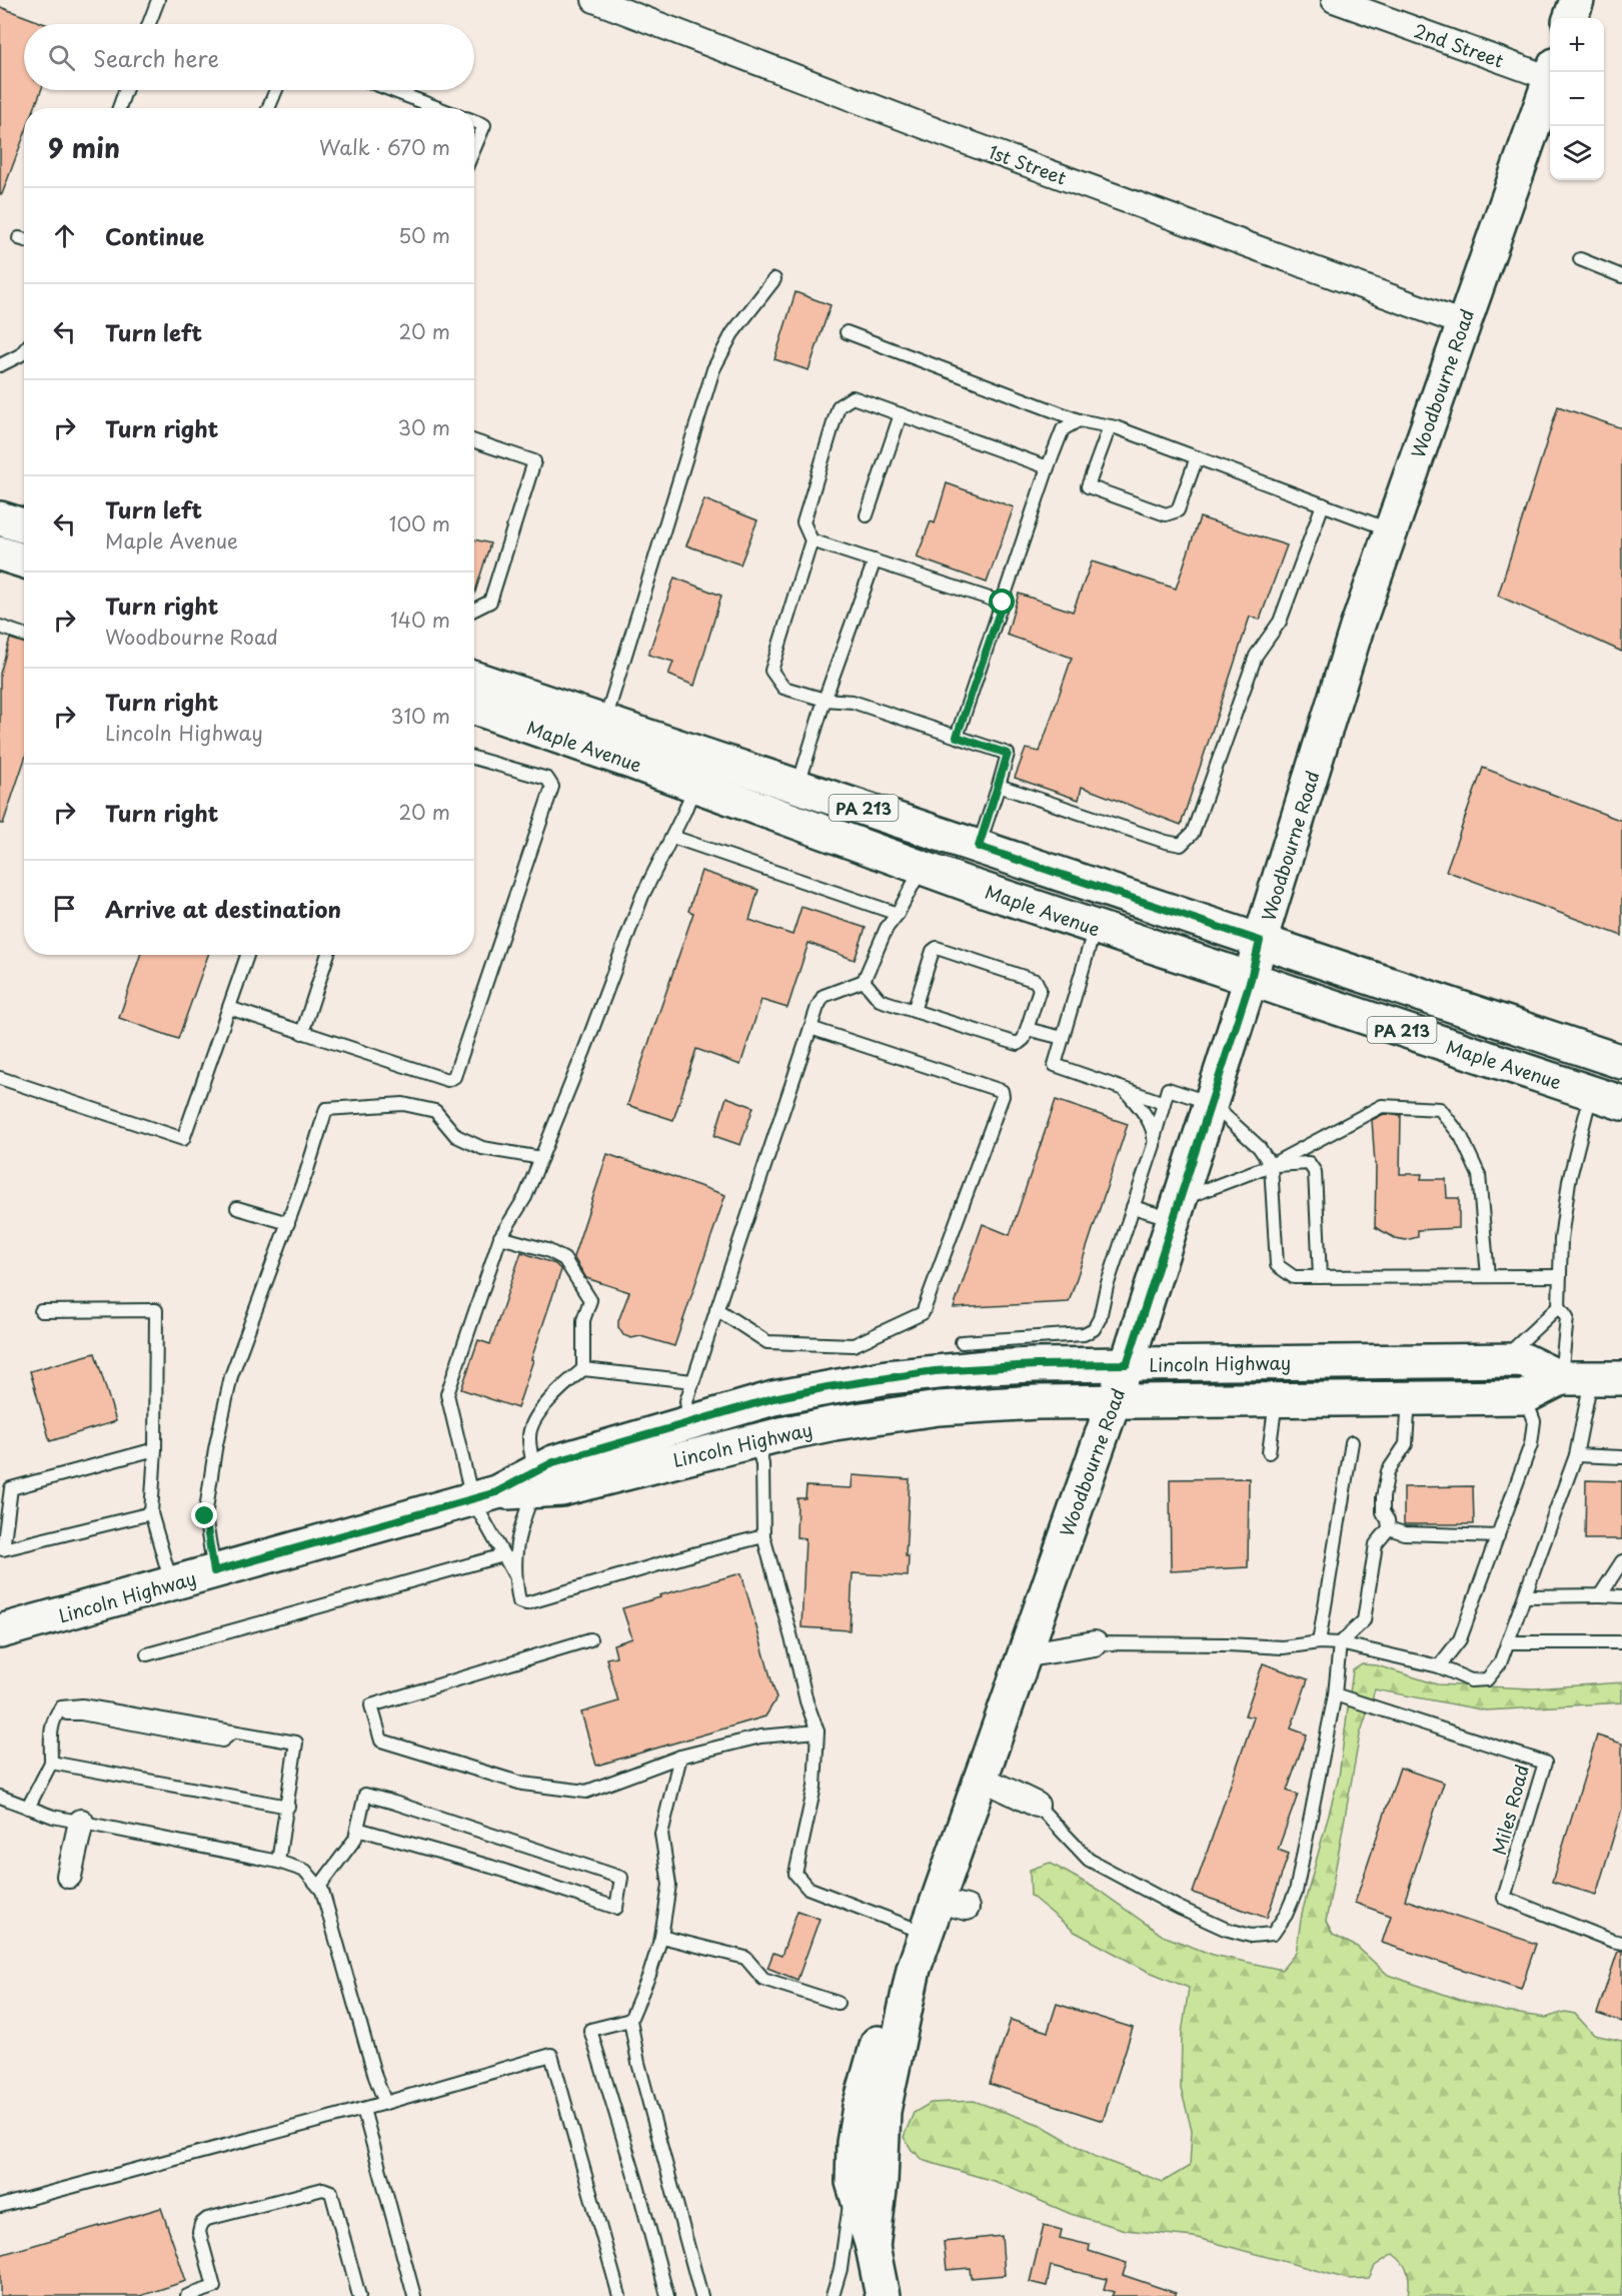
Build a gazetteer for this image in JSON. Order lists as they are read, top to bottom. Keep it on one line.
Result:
{"streets":{"main road":["Woodbourne Road","Maple Avenue","PA 213","Lincoln Highway"],"street":["2nd Street","1st Street"],"lane":["Miles Road"]},"crossings":[["1st Street","Woodbourne Road"],["Woodbourne Road","Maple Avenue"],["Woodbourne Road","Lincoln Highway"]],"page":{"map_buttons":["+","−"],"search":"Search here","heading":["9 min","Walk · 670 m"],"list":[["Continue","50 m"],["Turn left","20 m"],["Turn right","30 m"],["Turn left","Maple Avenue","100 m"],["Turn right","Woodbourne Road","140 m"],["Turn right","Lincoln Highway","310 m"],["Turn right","20 m"],"Arrive at destination"]}}
